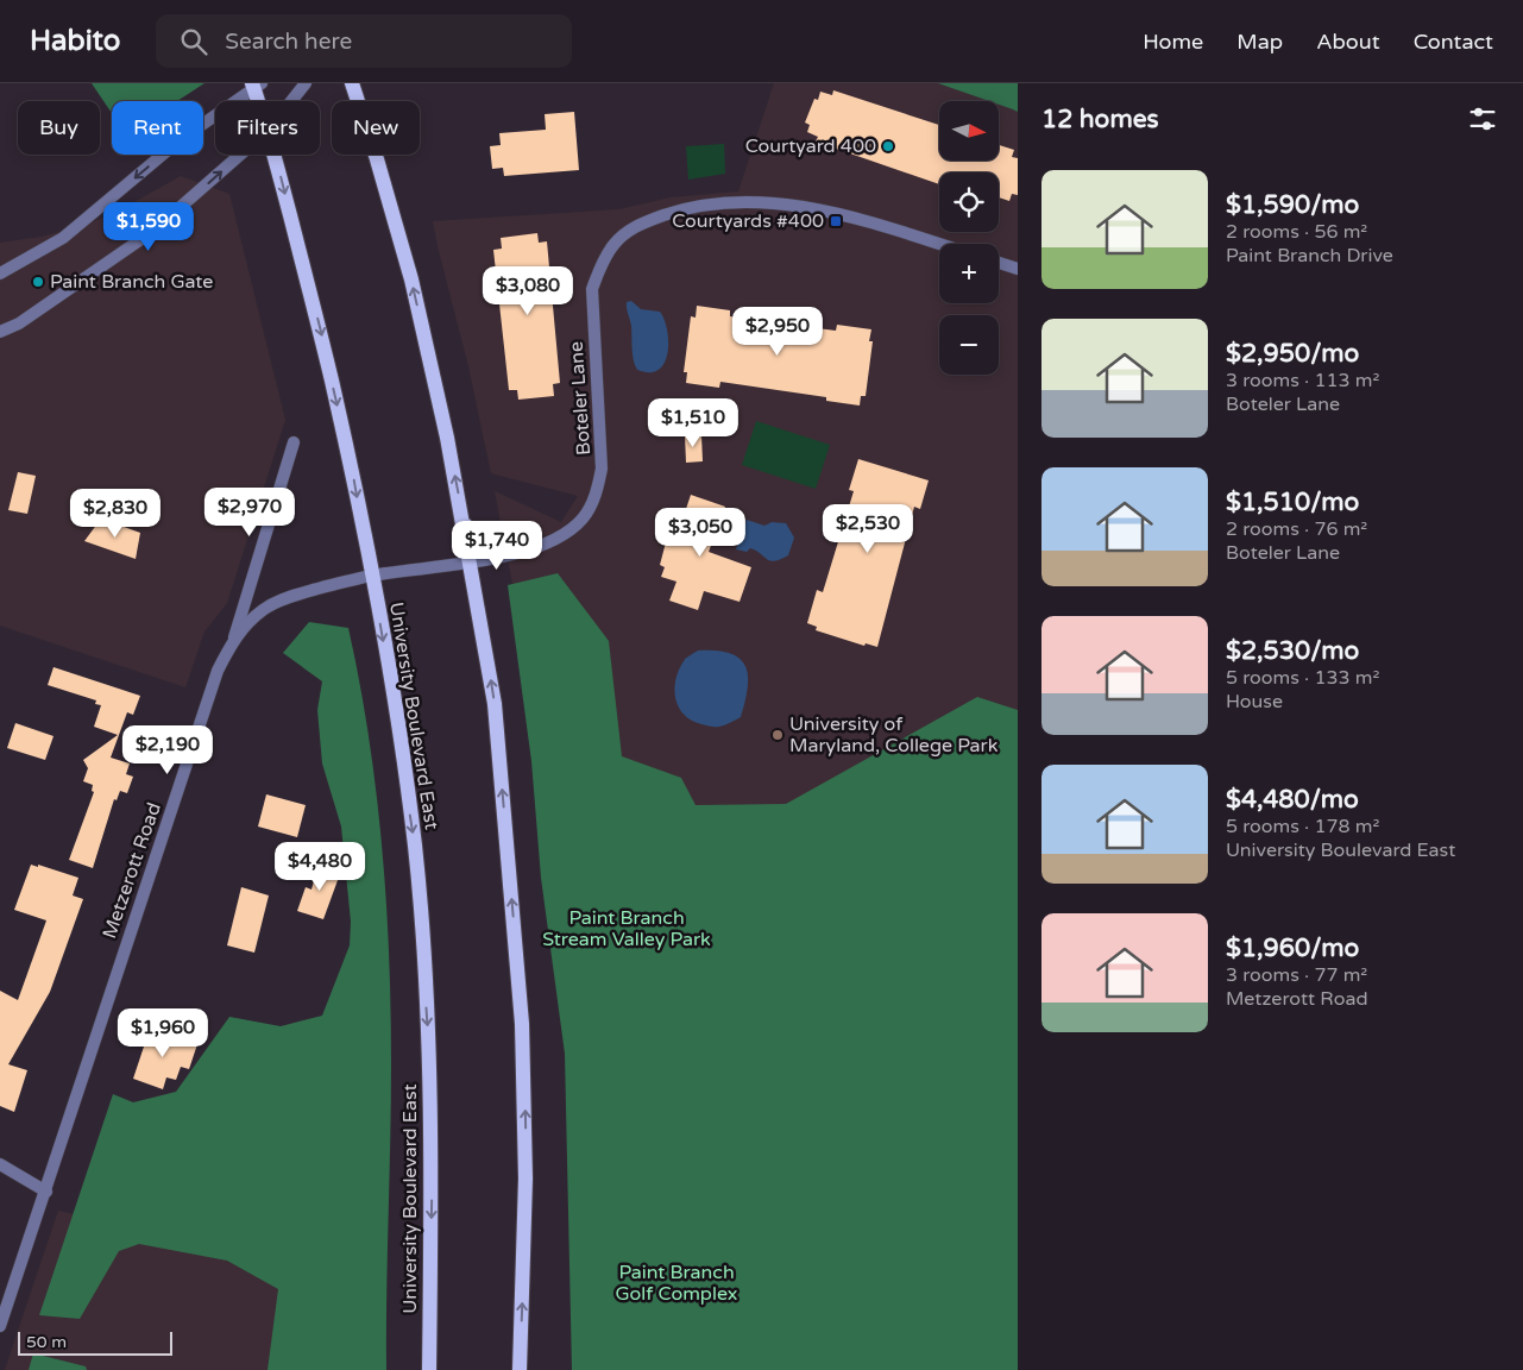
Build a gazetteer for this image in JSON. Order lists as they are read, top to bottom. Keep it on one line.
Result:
{"streets":{"main road":["University Boulevard East"],"street":["Boteler Lane","Metzerott Road"]},"crossings":[["Boteler Lane","Metzerott Road"],["University Boulevard East","Metzerott Road"]],"parks":["Paint Branch Stream Valley Park","Paint Branch Golf Complex"],"places":{"other":["Courtyard 400","Paint Branch Gate","University of Maryland, College Park"],"transit":["Courtyards #400"]},"scale_bar":"50 m","north":"right","page":{"header":"Habito","search":"Search here","nav":["Home","Map","About","Contact"],"heading":"12 homes","map_buttons":["+","−"],"chip":["Buy","Rent","Filters","New"],"list":[{"name":"$1,590/mo","note":"2 rooms · 56 m² · Paint Branch Drive"},{"name":"$2,950/mo","note":"3 rooms · 113 m² · Boteler Lane"},{"name":"$1,510/mo","note":"2 rooms · 76 m² · Boteler Lane"},{"name":"$2,530/mo","note":"5 rooms · 133 m² · House"},{"name":"$4,480/mo","note":"5 rooms · 178 m² · University Boulevard East"},{"name":"$1,960/mo","note":"3 rooms · 77 m² · Metzerott Road"}],"price":["$1,590","$3,080","$2,950","$1,510","$2,970","$2,830","$2,530","$3,050","$1,740","$2,190","$4,480","$1,960"],"scale":"50 m"}}
